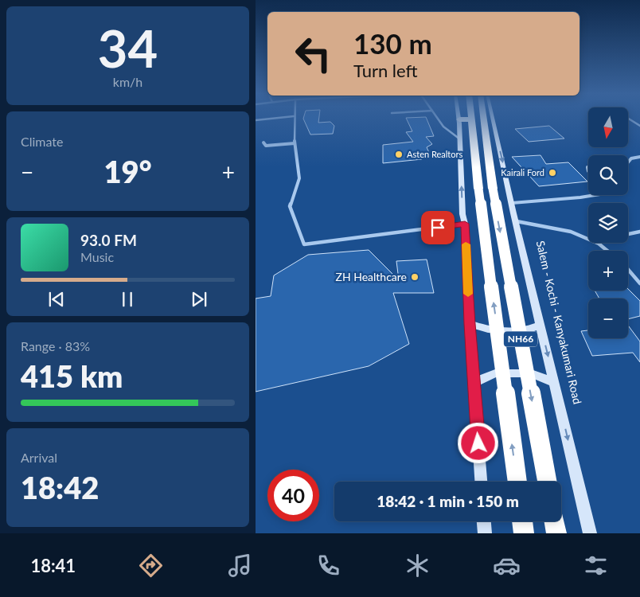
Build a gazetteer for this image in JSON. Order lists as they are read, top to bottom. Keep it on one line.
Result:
{"streets":{"highway":["Salem - Kochi - Kanyakumari Road","NH66"]},"places":["Asten Realtors","Kairali Ford","ZH Healthcare"],"north":"bottom","page":{"tile":[["34","km/h"],"Climate",["Range · 83%","415 km"],["Arrival","18:42"]],"turn":["130 m","Turn left"],"map_buttons":["+","−"],"heat":["−","19°","+"],"song":["93.0 FM","Music"],"limit":"40","trip":"18:42 · 1 min · 150 m","tabs":"18:41"}}
